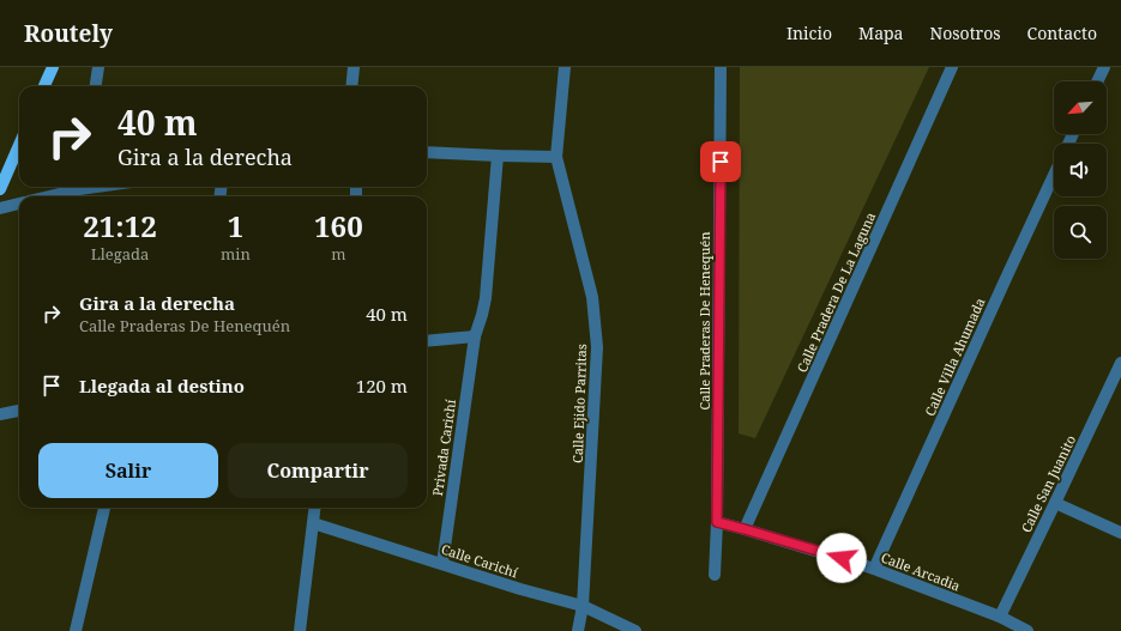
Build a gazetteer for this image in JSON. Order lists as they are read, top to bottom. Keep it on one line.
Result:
{"streets":{"street":["Calle Pradera De La Laguna","Calle Praderas De Henequén","Calle Villa Ahumada","Calle Ejido Parritas","Privada Carichí","Calle San Juanito","Calle Carichí","Calle Arcadia"]},"crossings":[["Calle Pradera De La Laguna","Calle Arcadia"],["Calle Praderas De Henequén","Calle Arcadia"],["Calle Villa Ahumada","Calle Arcadia"],["Calle Ejido Parritas","Calle Carichí"],["Privada Carichí","Calle Carichí"],["Calle San Juanito","Calle Arcadia"]],"north":"bottom left","page":{"header":"Routely","nav":["Inicio","Mapa","Nosotros","Contacto"],"turn":["40 m","Gira a la derecha"],"eta":["21:12","Llegada","1","min","160","m"],"list":[{"name":"Gira a la derecha","note":"Calle Praderas De Henequén","value":"40 m"},{"name":"Llegada al destino","value":"120 m"}],"buttons":["Salir","Compartir"]}}
